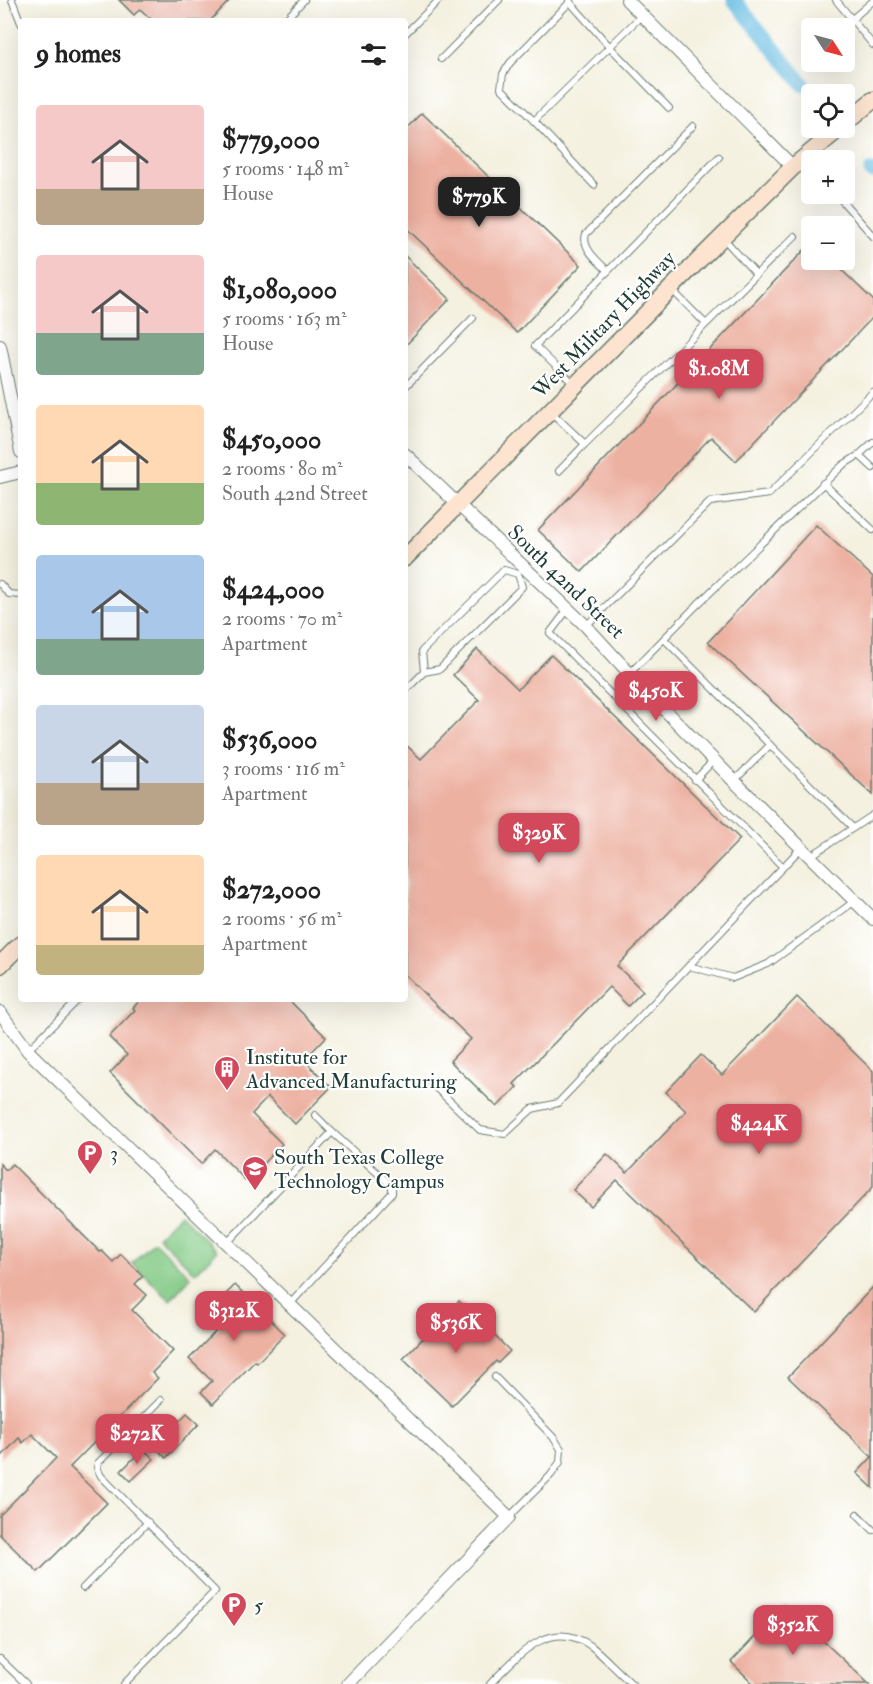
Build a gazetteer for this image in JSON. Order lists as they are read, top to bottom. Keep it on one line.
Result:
{"streets":{"main road":["West Military Highway"],"street":["South 42nd Street"]},"crossings":[["West Military Highway","South 42nd Street"]],"places":{"building":["Institute for Advanced Manufacturing"],"parking":["3","5"],"school or university":["South Texas College Technology Campus"]},"north":"bottom right","page":{"map_buttons":["+","−"],"heading":"9 homes","list":[{"name":"$779,000","note":"5 rooms · 148 m² · House"},{"name":"$1,080,000","note":"5 rooms · 163 m² · House"},{"name":"$450,000","note":"2 rooms · 80 m² · South 42nd Street"},{"name":"$424,000","note":"2 rooms · 70 m² · Apartment"},{"name":"$536,000","note":"3 rooms · 116 m² · Apartment"},{"name":"$272,000","note":"2 rooms · 56 m² · Apartment"}],"price":["$779K","$1.08M","$450K","$329K","$424K","$312K","$536K","$272K","$352K"]}}
